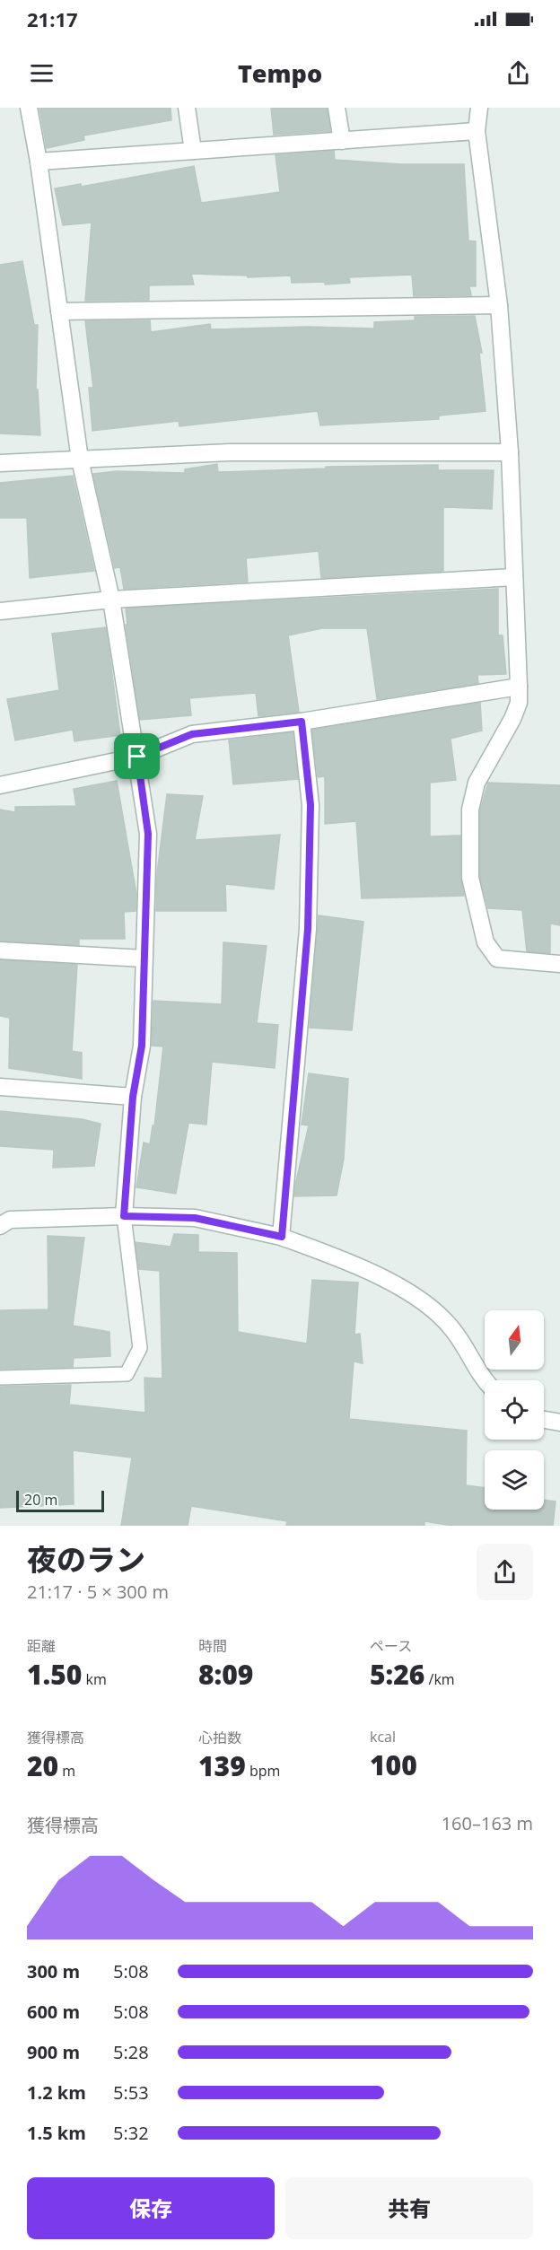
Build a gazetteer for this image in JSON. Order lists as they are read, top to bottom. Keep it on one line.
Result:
{"scale_bar":"20 m","north":"top","page":{"status":"21:17","header":"Tempo","scale":"20 m","heading":["夜のラン","21:17 · 5 × 300 m"],"stats":[["距離","1.50 km"],["時間","8:09"],["ペース","5:26 /km"],["獲得標高","20 m"],["心拍数","139 bpm"],["kcal","100"]],"chart":["獲得標高","160–163 m"],"list":[{"name":"300 m","note":"5:08"},{"name":"600 m","note":"5:08"},{"name":"900 m","note":"5:28"},{"name":"1.2 km","note":"5:53"},{"name":"1.5 km","note":"5:32"}],"buttons":["保存","共有"]}}
